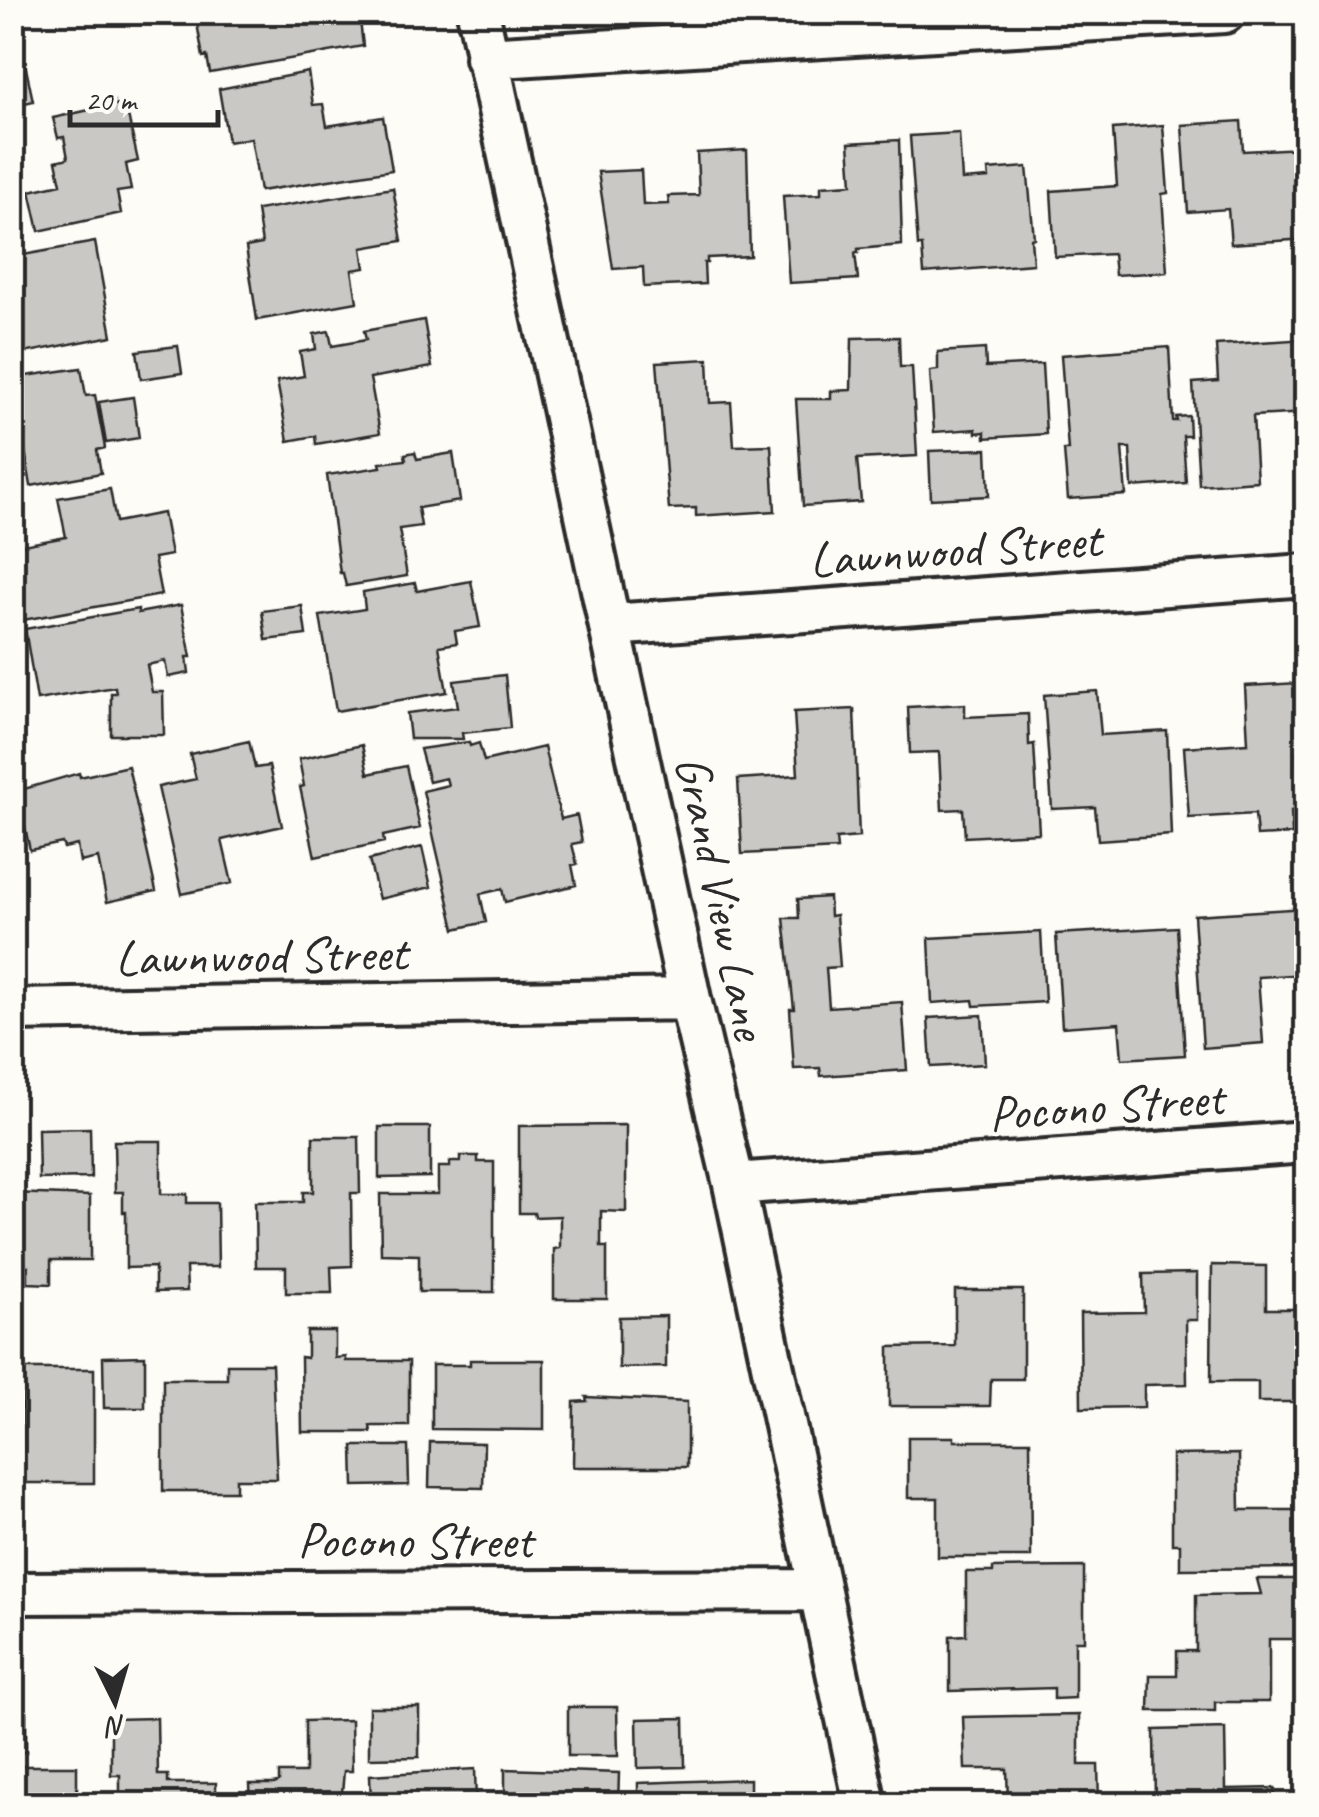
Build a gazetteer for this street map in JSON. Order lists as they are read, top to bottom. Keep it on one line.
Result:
{"streets":{"street":["Lawnwood Street","Grand View Lane","Pocono Street"]},"crossings":[["Lawnwood Street","Grand View Lane"],["Grand View Lane","Pocono Street"]],"scale_bar":"20 m","north":"bottom"}
